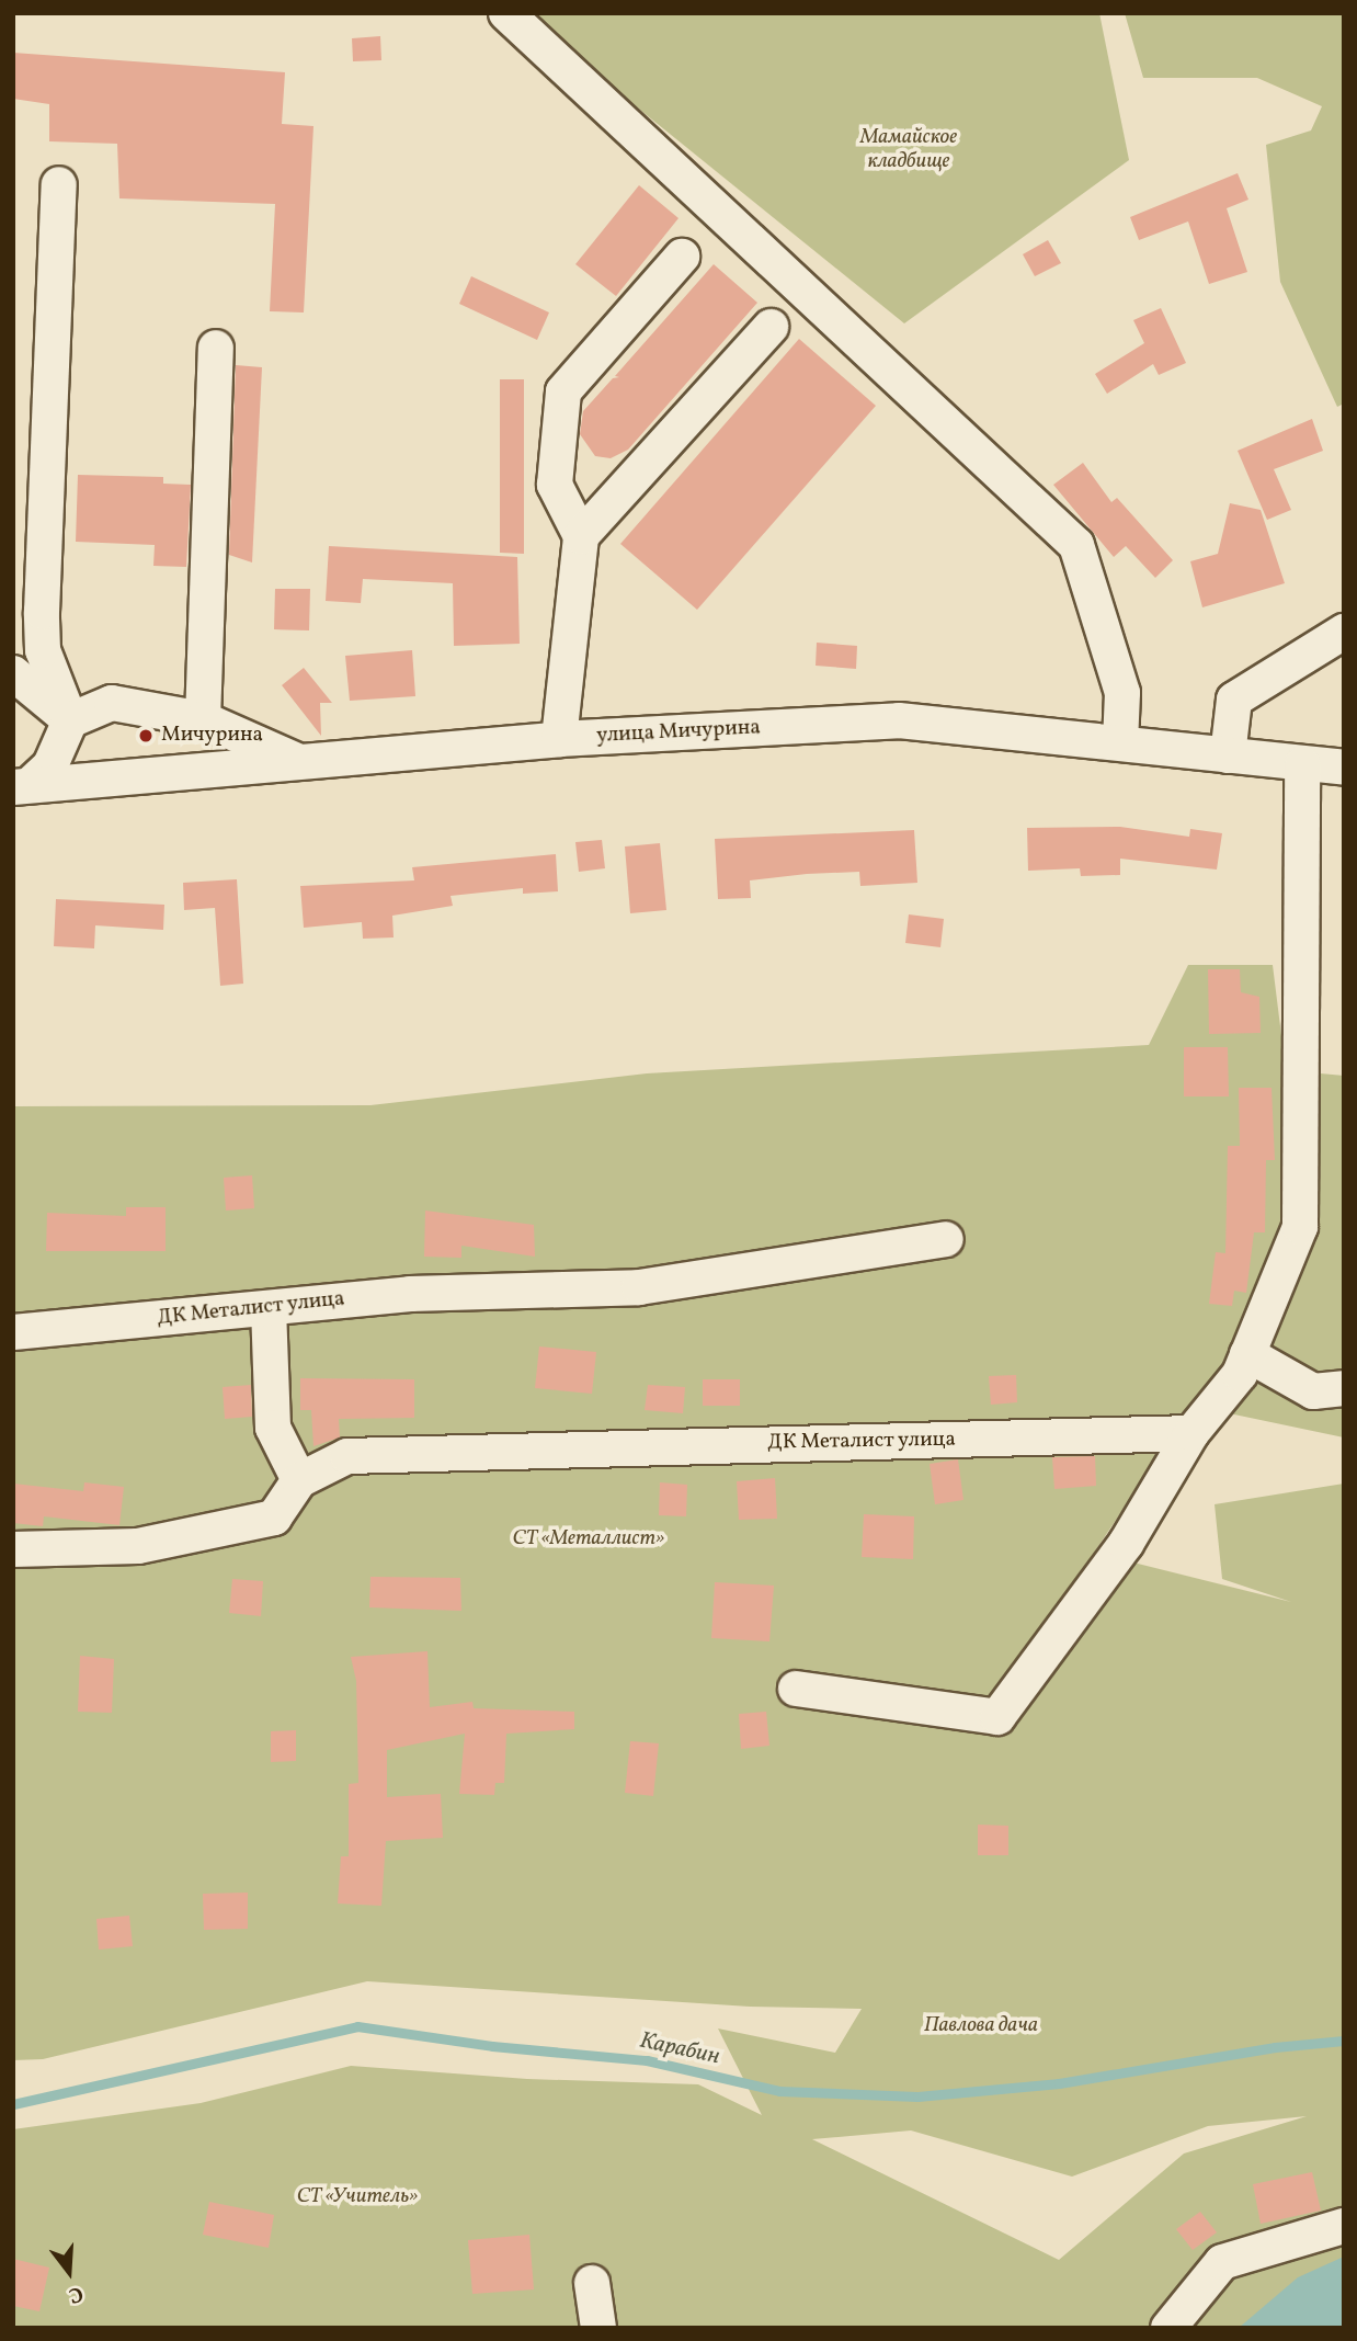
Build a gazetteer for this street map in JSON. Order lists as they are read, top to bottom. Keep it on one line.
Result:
{"streets":{"street":["улица Мичурина","ДК Металист улица"]},"water":["Карабин"],"parks":["Мамайское кладбище","СТ «Металлист»","Павлова дача","СТ «Учитель»"],"places":["Мичурина"],"north":"bottom"}
